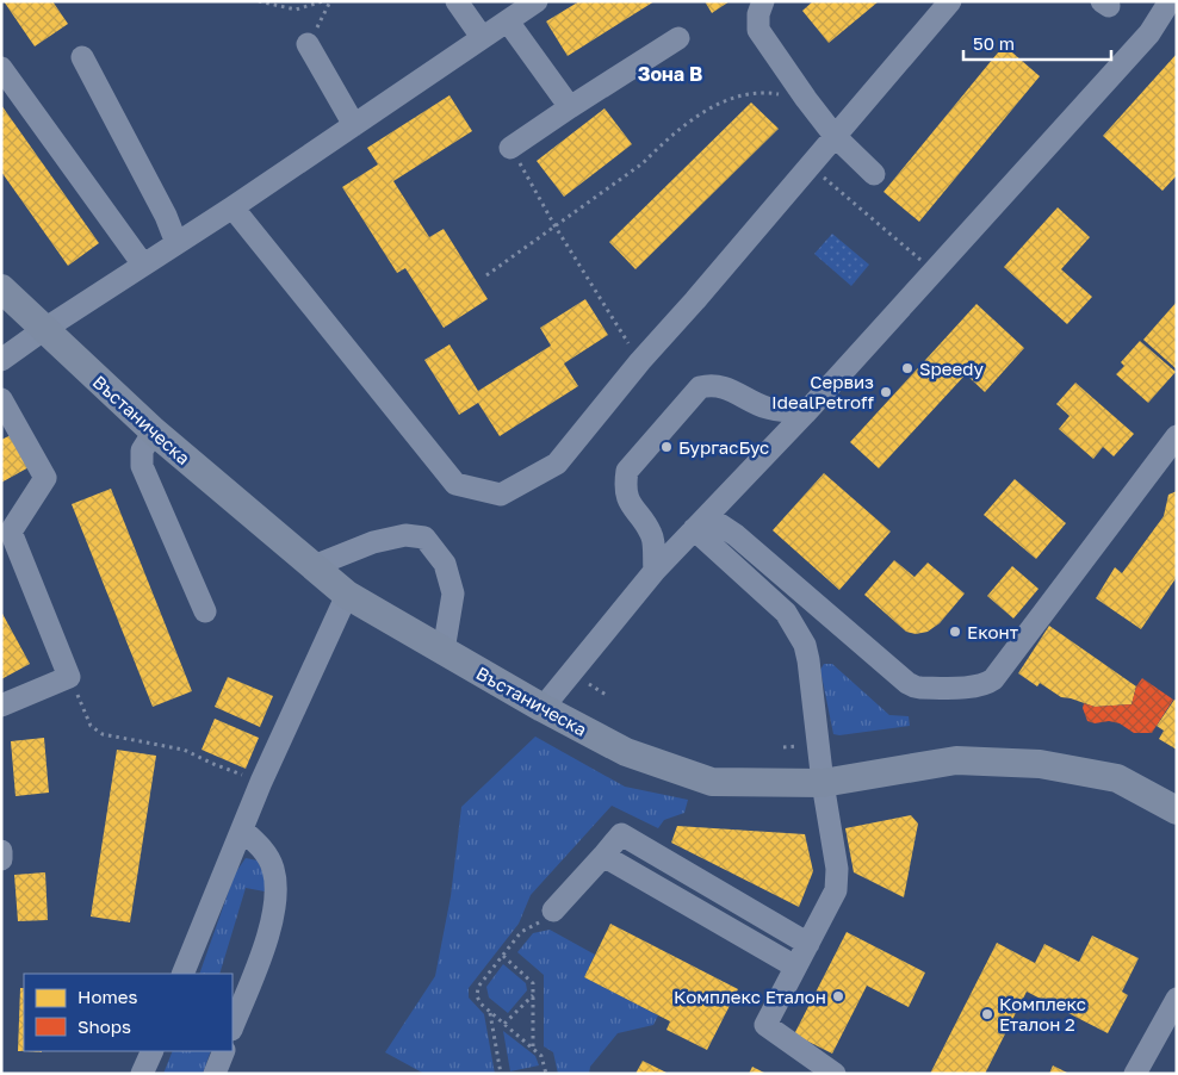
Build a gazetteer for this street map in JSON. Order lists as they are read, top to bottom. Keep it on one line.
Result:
{"streets":{"main road":["Въстаническа"]},"districts":["Зона В"],"places":["Speedy","Сервиз IdealPetroff","БургасБус","Еконт","Комплекс Еталон","Комплекс Еталон 2"],"legend":["Homes","Shops"],"scale_bar":"50 m"}
